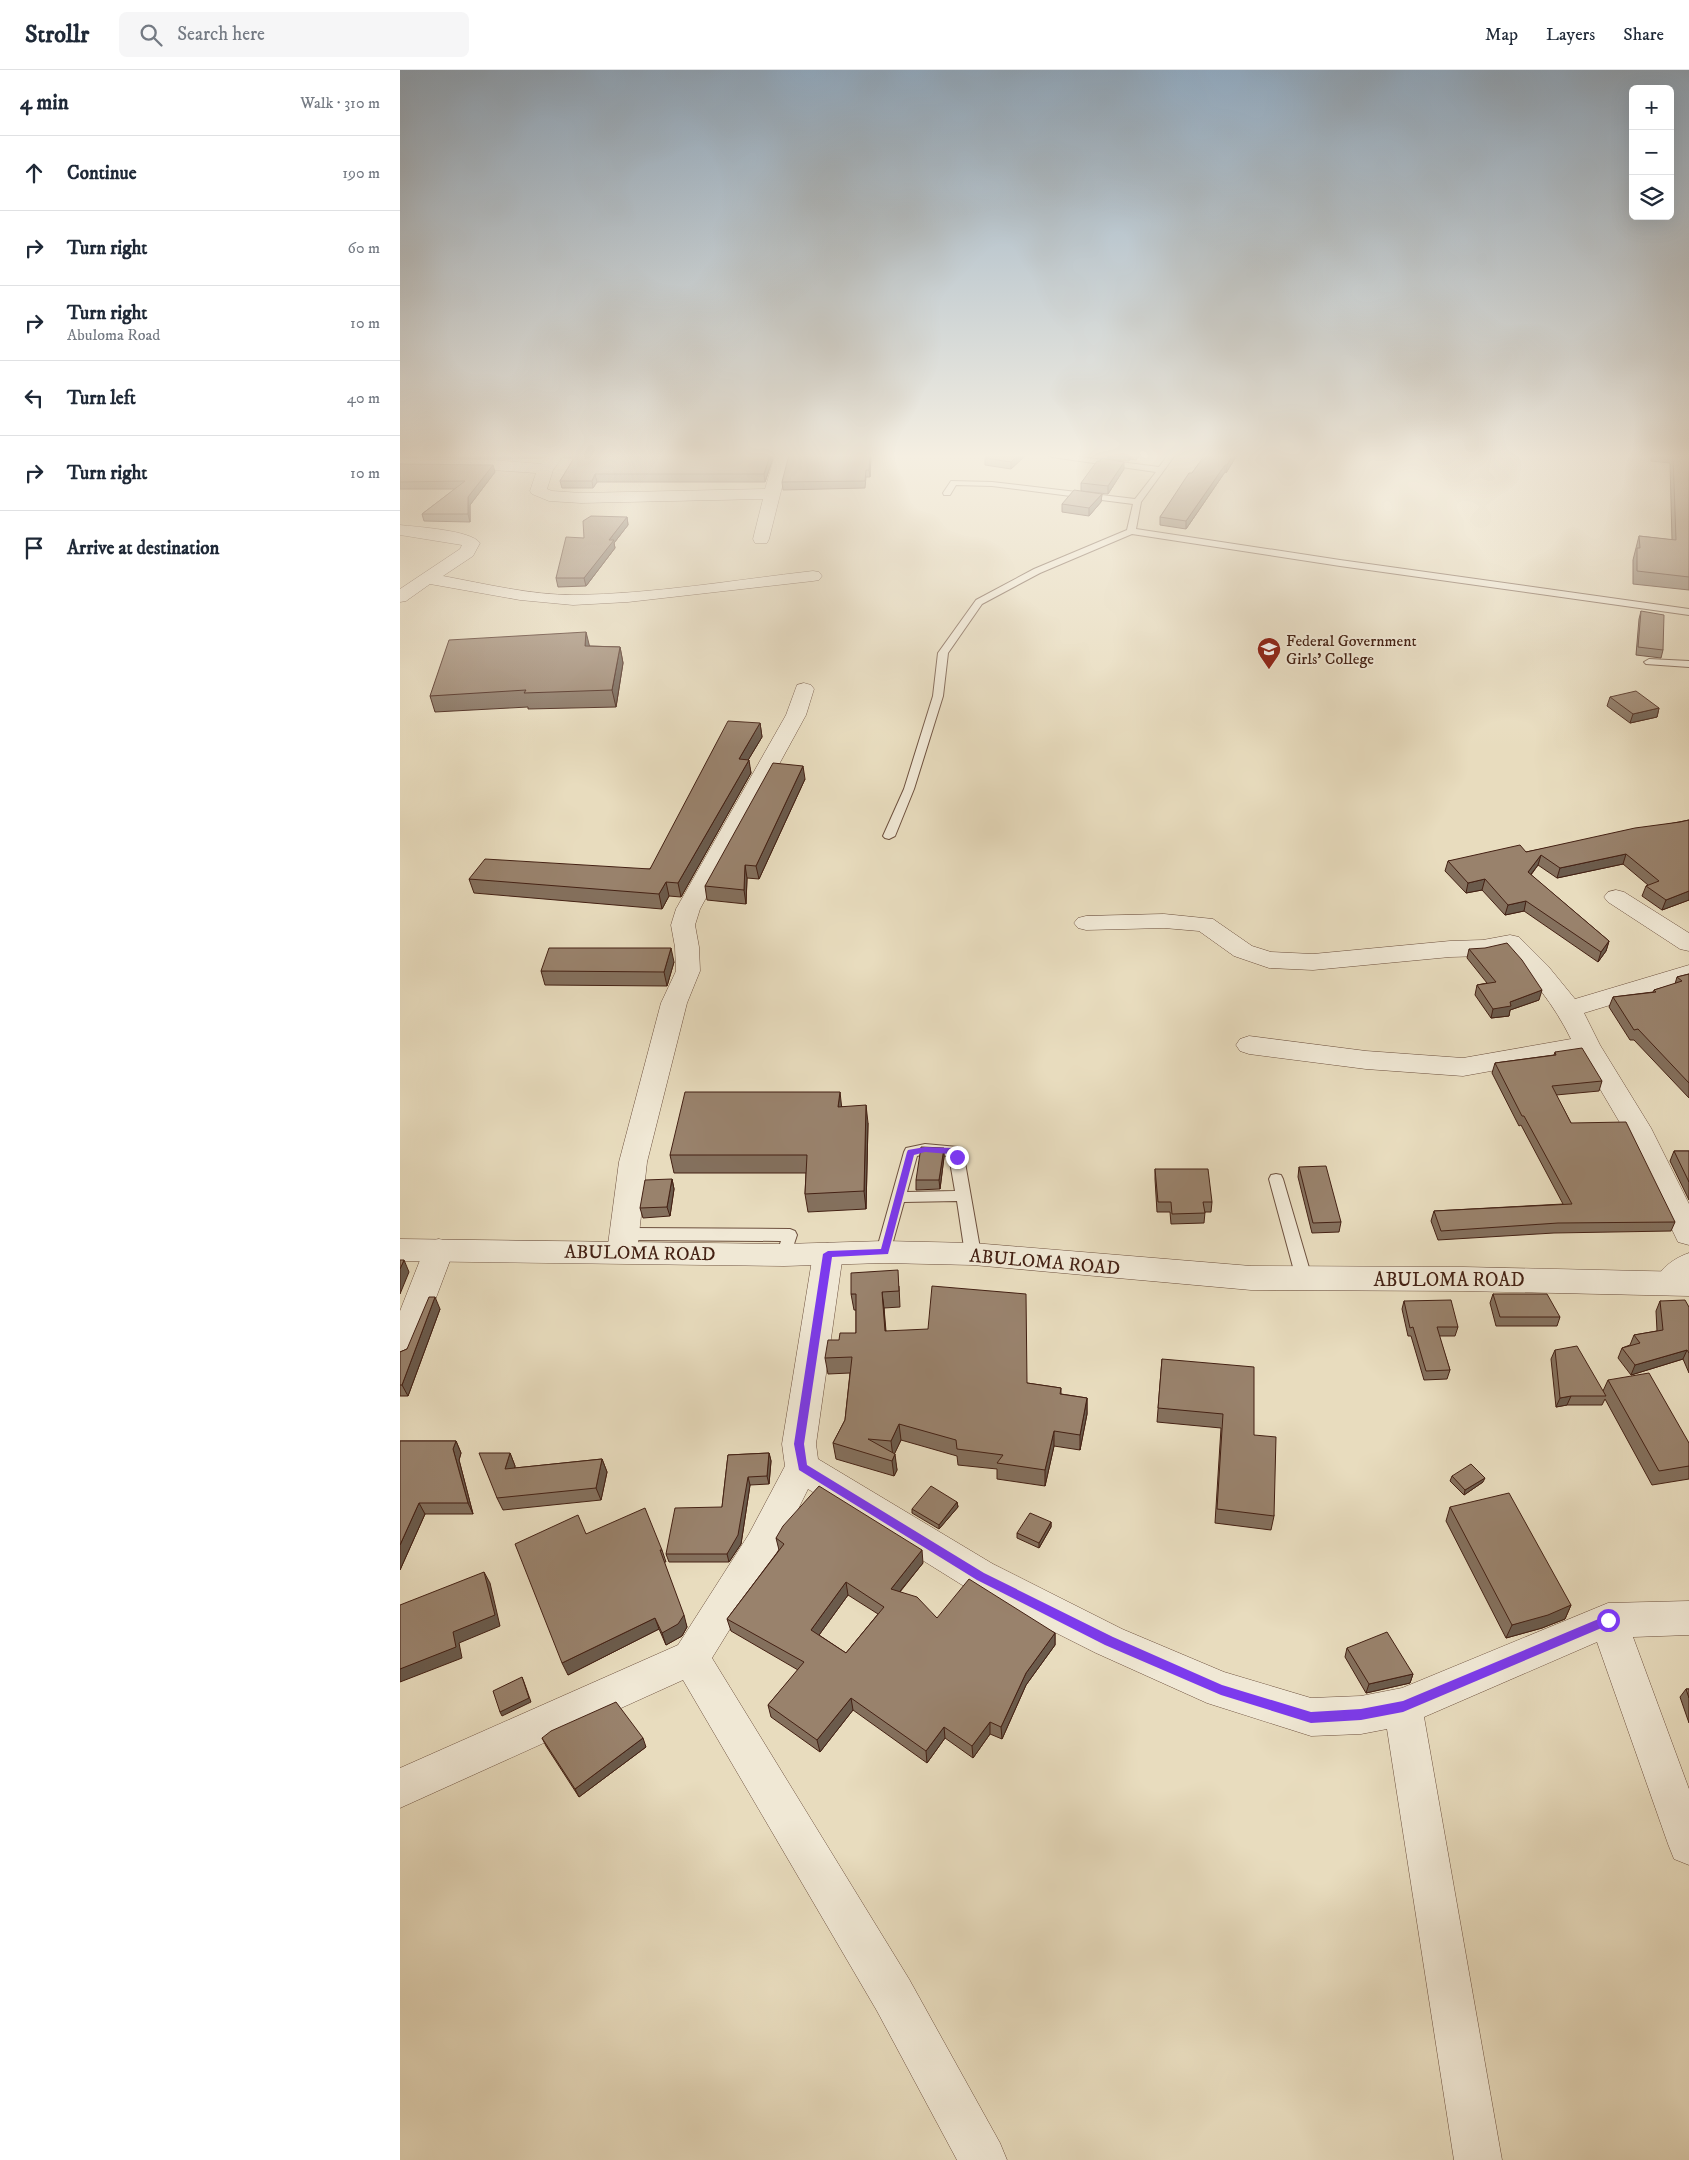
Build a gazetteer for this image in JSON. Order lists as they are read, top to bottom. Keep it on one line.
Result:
{"streets":{"street":["ABULOMA ROAD"]},"places":{"school or university":["Federal Government Girls' College"]},"page":{"header":"Strollr","search":"Search here","nav":["Map","Layers","Share"],"heading":["4 min","Walk · 310 m"],"map_buttons":["+","−"],"list":[["Continue","190 m"],["Turn right","60 m"],["Turn right","Abuloma Road","10 m"],["Turn left","40 m"],["Turn right","10 m"],"Arrive at destination"]}}
